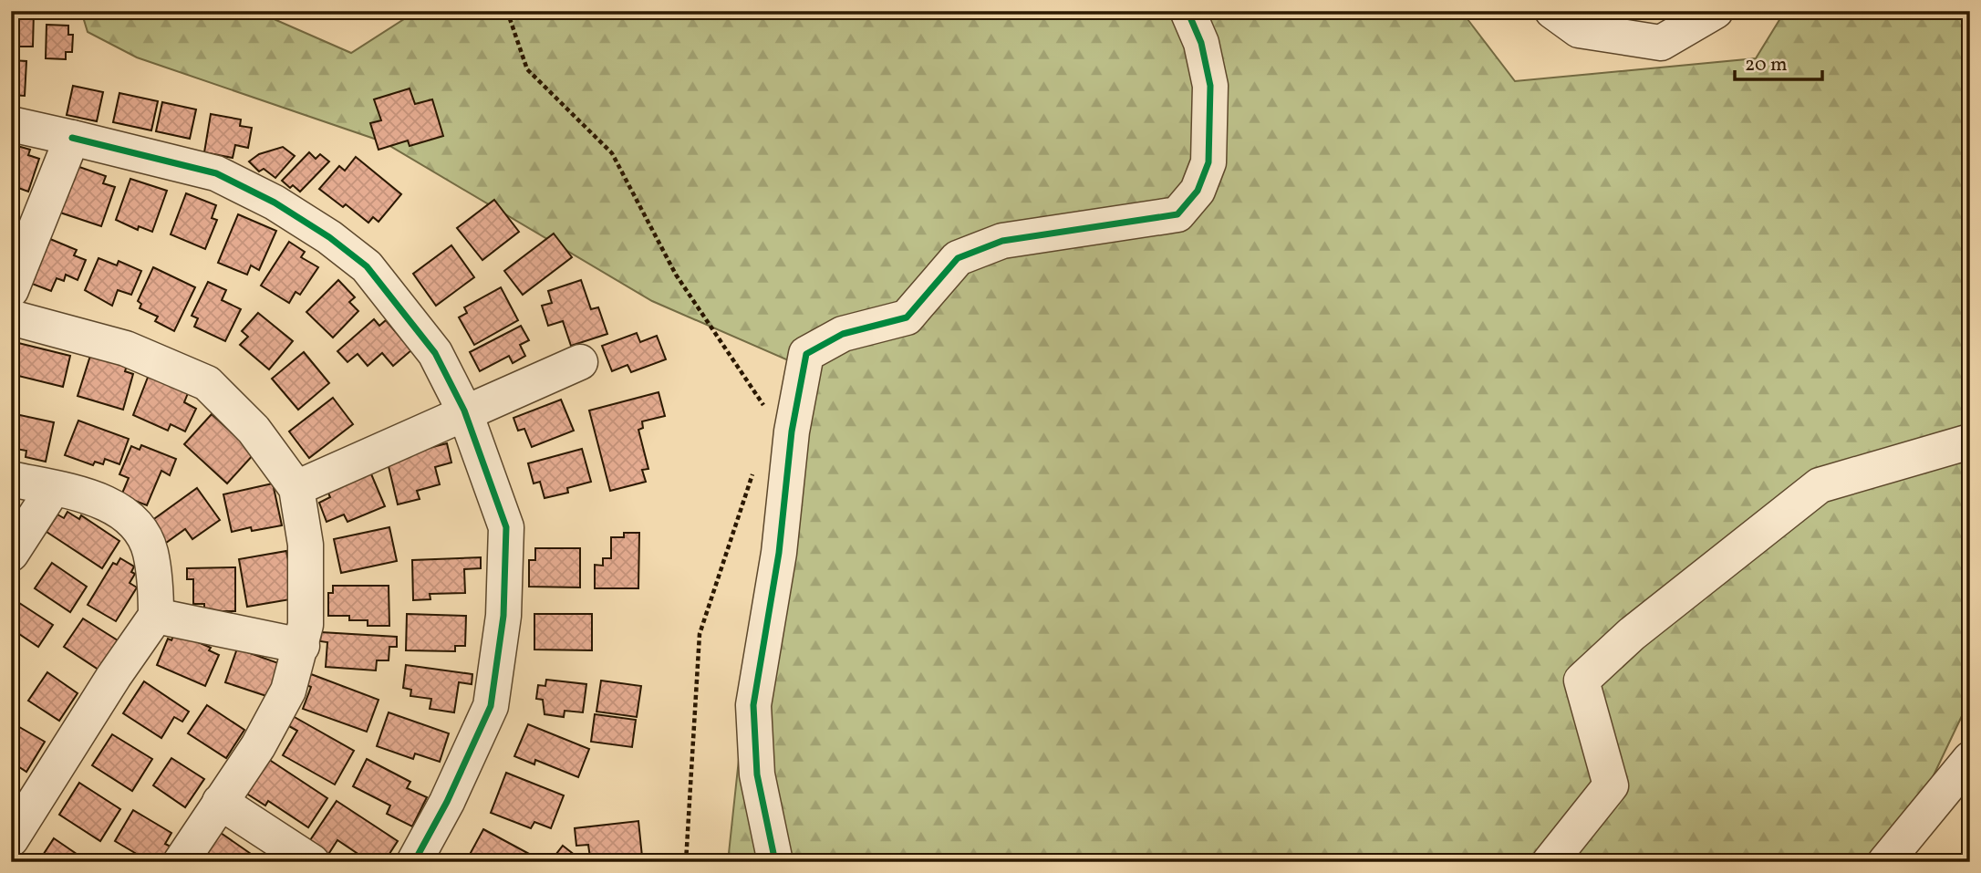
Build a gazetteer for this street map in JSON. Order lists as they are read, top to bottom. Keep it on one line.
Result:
{"scale_bar":"20 m"}
